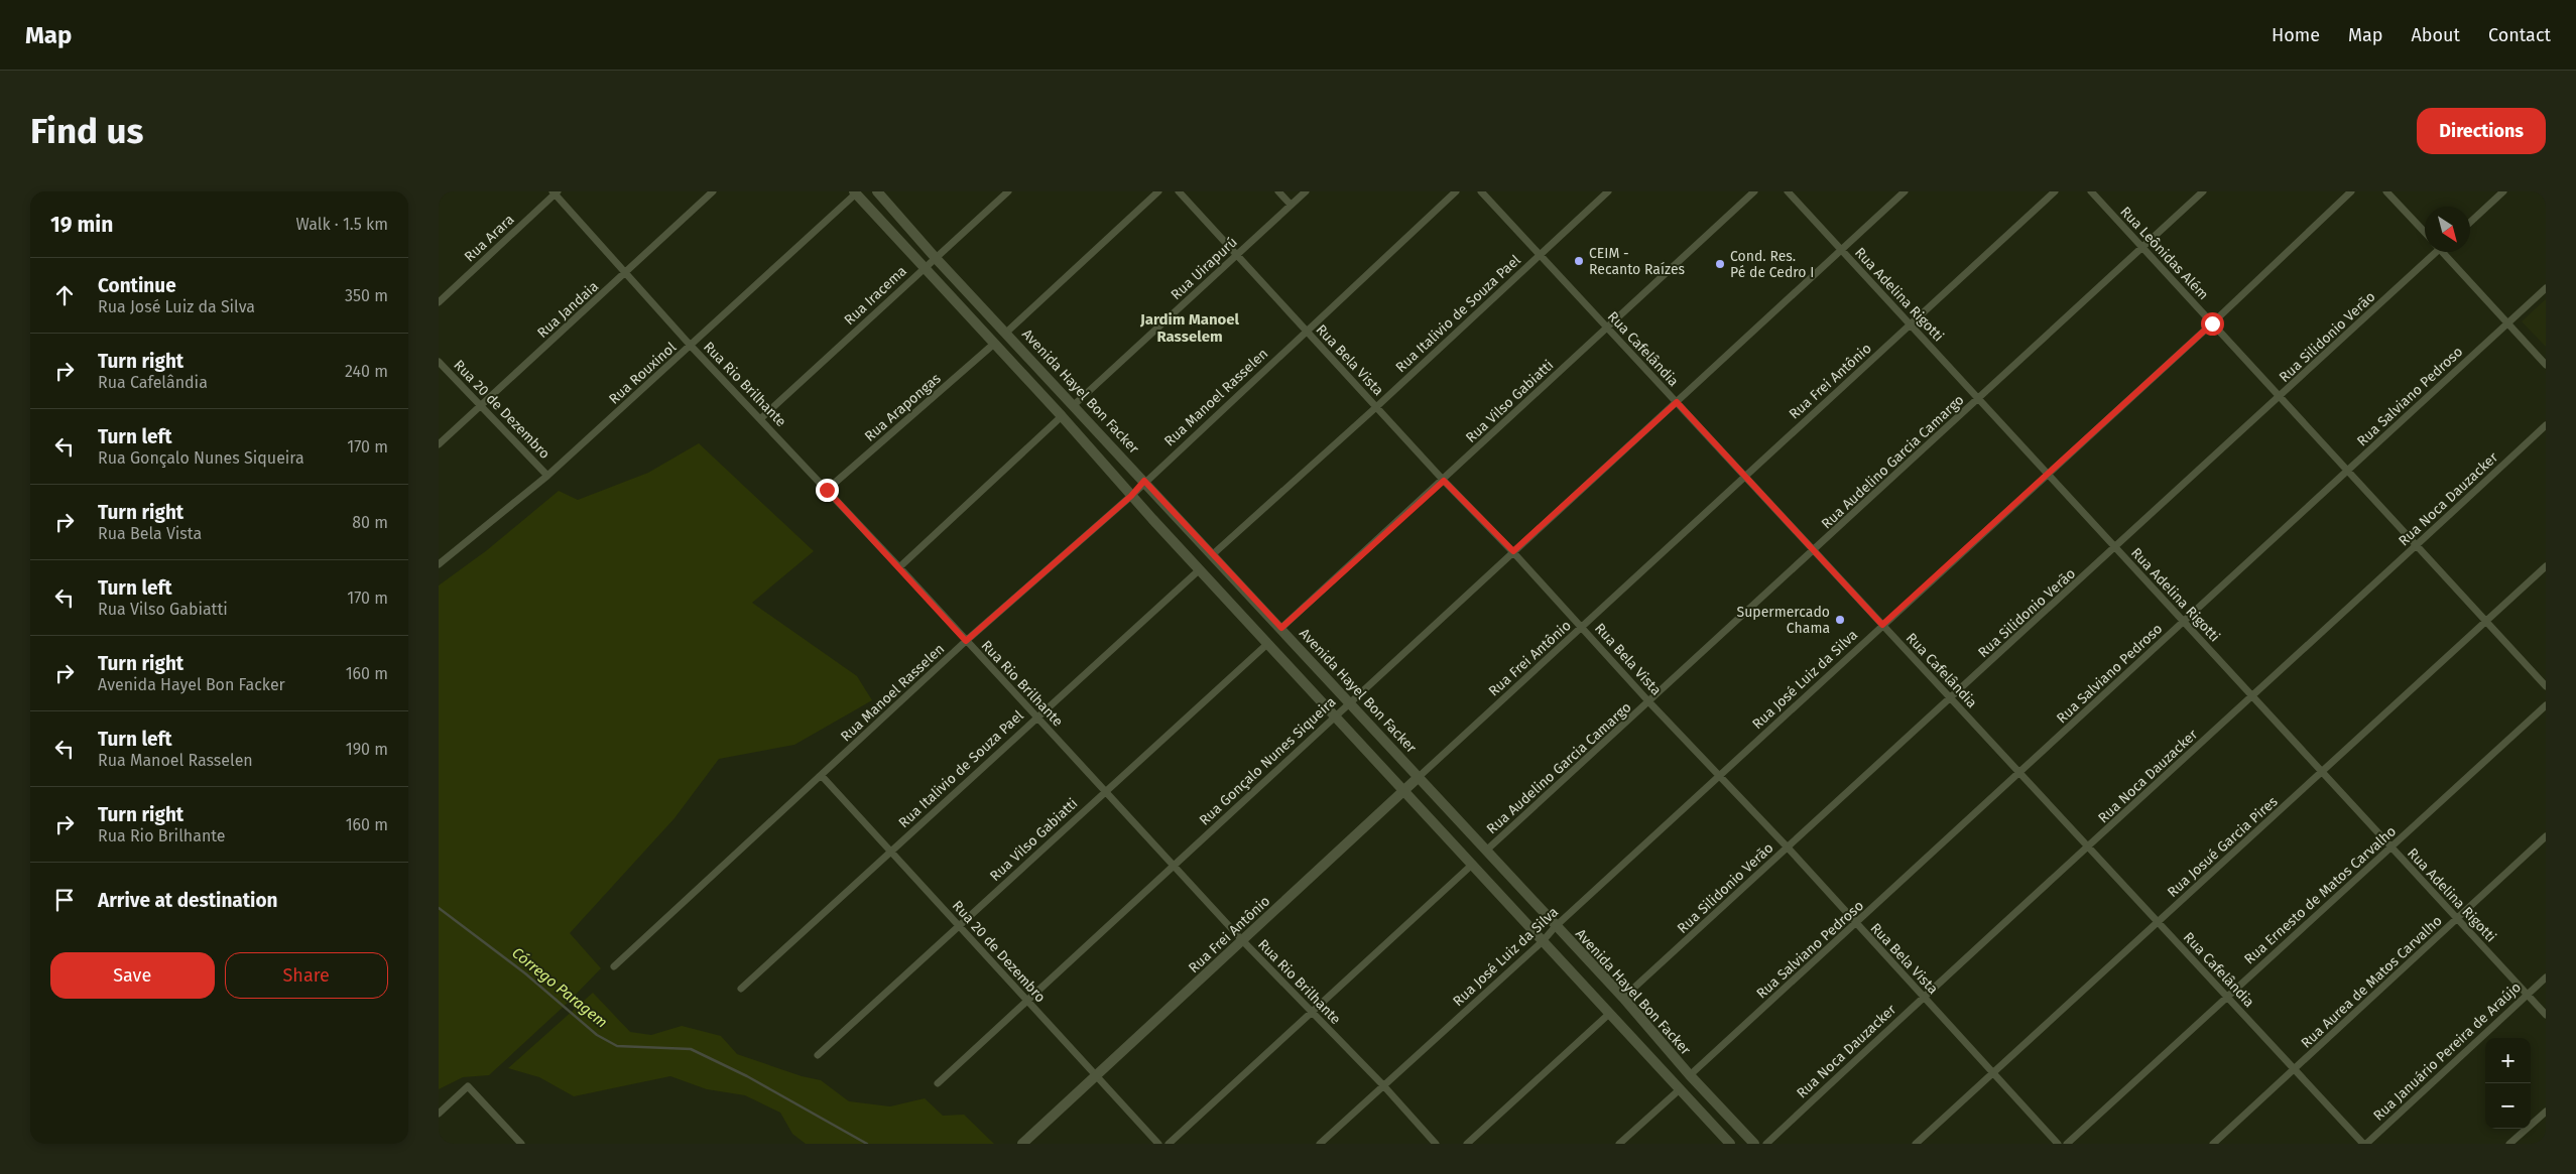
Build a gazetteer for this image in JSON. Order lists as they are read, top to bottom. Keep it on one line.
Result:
{"streets":{"main road":["Rua Frei Antônio","Avenida Hayel Bon Facker"],"street":["Rua Arara","Rua Leônidas Além","Rua Uirapurú","Rua Adelina Rigotti","Rua Iracema","Rua Jandaia","Rua Italivio de Souza Pael","Rua Silidonio Verão","Rua Cafelândia","Rua Bela Vista","Rua Rouxinol","Rua Rio Brilhante","Rua Salviano Pedroso","Rua Manoel Rasselen","Rua Vilso Gabiatti","Rua Arapongas","Rua 20 de Dezembro","Rua Audelino Garcia Camargo","Rua Noca Dauzacker","Rua José Luiz da Silva","Rua Gonçalo Nunes Siqueira","Rua Josué Garcia Pires","Rua Ernesto de Matos Carvalho","Rua Aurea de Matos Carvalho","Rua Januário Pereira de Araújo"]},"crossings":[["Rua Arara","Rua Rio Brilhante"],["Rua Leônidas Além","Rua Silidonio Verão"],["Rua Leônidas Além","Rua Salviano Pedroso"],["Rua Leônidas Além","Rua Audelino Garcia Camargo"],["Rua Leônidas Além","Rua Noca Dauzacker"],["Rua Leônidas Além","Rua José Luiz da Silva"],["Rua Leônidas Além","Rua Josué Garcia Pires"],["Rua Uirapurú","Rua Bela Vista"],["Rua Uirapurú","Avenida Hayel Bon Facker"],["Rua Adelina Rigotti","Rua Silidonio Verão"],["Rua Adelina Rigotti","Rua Frei Antônio"],["Rua Adelina Rigotti","Rua Salviano Pedroso"],["Rua Adelina Rigotti","Rua Audelino Garcia Camargo"],["Rua Adelina Rigotti","Rua Noca Dauzacker"],["Rua Adelina Rigotti","Rua José Luiz da Silva"],["Rua Adelina Rigotti","Rua Gonçalo Nunes Siqueira"],["Rua Adelina Rigotti","Rua Josué Garcia Pires"],["Rua Adelina Rigotti","Rua Ernesto de Matos Carvalho"],["Rua Adelina Rigotti","Rua Aurea de Matos Carvalho"],["Rua Adelina Rigotti","Rua Januário Pereira de Araújo"],["Rua Iracema","Rua Rio Brilhante"],["Rua Iracema","Avenida Hayel Bon Facker"],["Rua Jandaia","Rua Rio Brilhante"],["Rua Jandaia","Rua 20 de Dezembro"],["Rua Italivio de Souza Pael","Rua Cafelândia"],["Rua Italivio de Souza Pael","Rua Bela Vista"],["Rua Italivio de Souza Pael","Rua Rio Brilhante"],["Rua Italivio de Souza Pael","Avenida Hayel Bon Facker"],["Rua Italivio de Souza Pael","Rua 20 de Dezembro"],["Rua Silidonio Verão","Rua Cafelândia"],["Rua Silidonio Verão","Rua Bela Vista"],["Rua Silidonio Verão","Avenida Hayel Bon Facker"],["Rua Cafelândia","Rua Frei Antônio"],["Rua Cafelândia","Rua Salviano Pedroso"],["Rua Cafelândia","Rua Vilso Gabiatti"],["Rua Cafelândia","Rua Audelino Garcia Camargo"],["Rua Cafelândia","Rua Noca Dauzacker"],["Rua Cafelândia","Rua José Luiz da Silva"],["Rua Cafelândia","Rua Gonçalo Nunes Siqueira"],["Rua Cafelândia","Rua Josué Garcia Pires"],["Rua Cafelândia","Rua Ernesto de Matos Carvalho"],["Rua Cafelândia","Rua Aurea de Matos Carvalho"],["Rua Cafelândia","Rua Januário Pereira de Araújo"],["Rua Bela Vista","Rua Frei Antônio"],["Rua Bela Vista","Rua Salviano Pedroso"],["Rua Bela Vista","Rua Manoel Rasselen"],["Rua Bela Vista","Rua Vilso Gabiatti"],["Rua Bela Vista","Rua Audelino Garcia Camargo"],["Rua Bela Vista","Rua Noca Dauzacker"],["Rua Bela Vista","Rua José Luiz da Silva"],["Rua Bela Vista","Rua Gonçalo Nunes Siqueira"],["Rua Bela Vista","Rua Josué Garcia Pires"],["Rua Rouxinol","Rua Rio Brilhante"],["Rua Rouxinol","Rua 20 de Dezembro"],["Rua Frei Antônio","Rua Rio Brilhante"],["Rua Frei Antônio","Avenida Hayel Bon Facker"],["Rua Frei Antônio","Rua 20 de Dezembro"],["Rua Rio Brilhante","Rua Manoel Rasselen"],["Rua Rio Brilhante","Rua Vilso Gabiatti"],["Rua Rio Brilhante","Rua Arapongas"],["Rua Rio Brilhante","Rua José Luiz da Silva"],["Rua Rio Brilhante","Rua Gonçalo Nunes Siqueira"],["Avenida Hayel Bon Facker","Rua Salviano Pedroso"],["Avenida Hayel Bon Facker","Rua Manoel Rasselen"],["Avenida Hayel Bon Facker","Rua Vilso Gabiatti"],["Avenida Hayel Bon Facker","Rua Audelino Garcia Camargo"],["Avenida Hayel Bon Facker","Rua José Luiz da Silva"],["Avenida Hayel Bon Facker","Rua Gonçalo Nunes Siqueira"],["Rua Manoel Rasselen","Rua 20 de Dezembro"],["Rua Vilso Gabiatti","Rua 20 de Dezembro"],["Rua 20 de Dezembro","Rua Gonçalo Nunes Siqueira"]],"districts":["Jardim Manoel Rasselem"],"water":["Córrego Paragem"],"places":["CEIM - Recanto Raízes","Cond. Res. Pé de Cedro I","Supermercado Chama"],"north":"bottom right","page":{"header":"Map","nav":["Home","Map","About","Contact"],"buttons":["Directions",["Save","Share"]],"title":"Find us","heading":["19 min","Walk · 1.5 km"],"list":[["Continue","Rua José Luiz da Silva","350 m"],["Turn right","Rua Cafelândia","240 m"],["Turn left","Rua Gonçalo Nunes Siqueira","170 m"],["Turn right","Rua Bela Vista","80 m"],["Turn left","Rua Vilso Gabiatti","170 m"],["Turn right","Avenida Hayel Bon Facker","160 m"],["Turn left","Rua Manoel Rasselen","190 m"],["Turn right","Rua Rio Brilhante","160 m"],"Arrive at destination"],"map_buttons":["+","−"]}}
